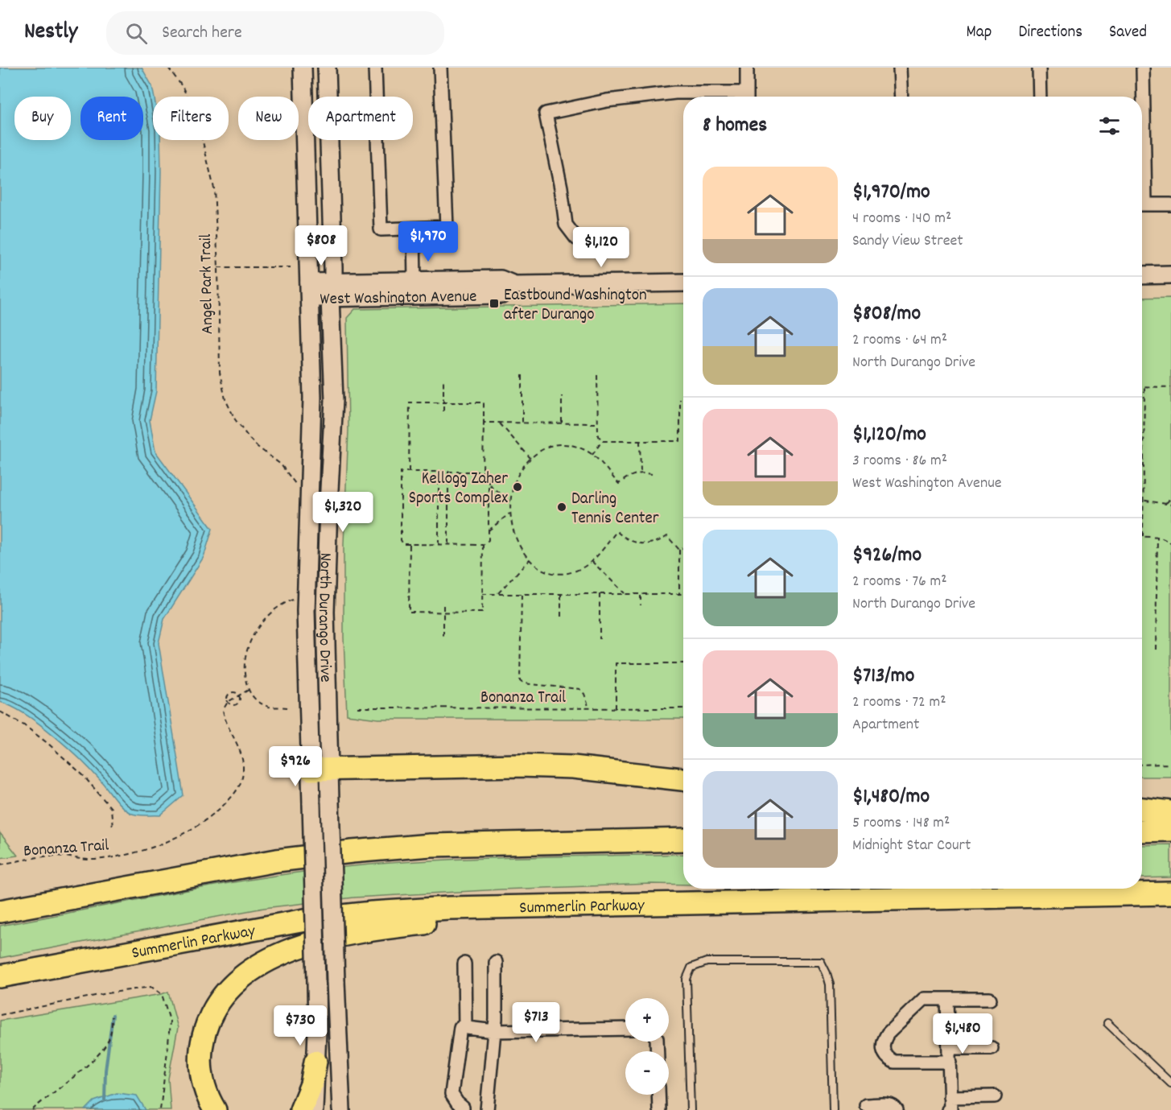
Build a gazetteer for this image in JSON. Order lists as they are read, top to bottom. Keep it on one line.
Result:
{"streets":{"highway":["Summerlin Parkway"],"main road":["West Washington Avenue","North Durango Drive"],"path":["Angel Park Trail","Bonanza Trail"]},"crossings":[["West Washington Avenue","North Durango Drive"]],"places":{"transit":["Eastbound Washington after Durango"],"other":["Kellogg Zaher Sports Complex","Darling Tennis Center"]},"page":{"header":"Nestly","search":"Search here","nav":["Map","Directions","Saved"],"chip":["Buy","Rent","Filters","New","Apartment"],"heading":"8 homes","list":[{"name":"$1,970/mo","note":"4 rooms · 140 m² · Sandy View Street"},{"name":"$808/mo","note":"2 rooms · 64 m² · North Durango Drive"},{"name":"$1,120/mo","note":"3 rooms · 86 m² · West Washington Avenue"},{"name":"$926/mo","note":"2 rooms · 76 m² · North Durango Drive"},{"name":"$713/mo","note":"2 rooms · 72 m² · Apartment"},{"name":"$1,480/mo","note":"5 rooms · 148 m² · Midnight Star Court"}],"price":["$1,970","$808","$1,120","$1,320","$926","$713","$730","$1,480"],"map_buttons":["+","−"]}}
